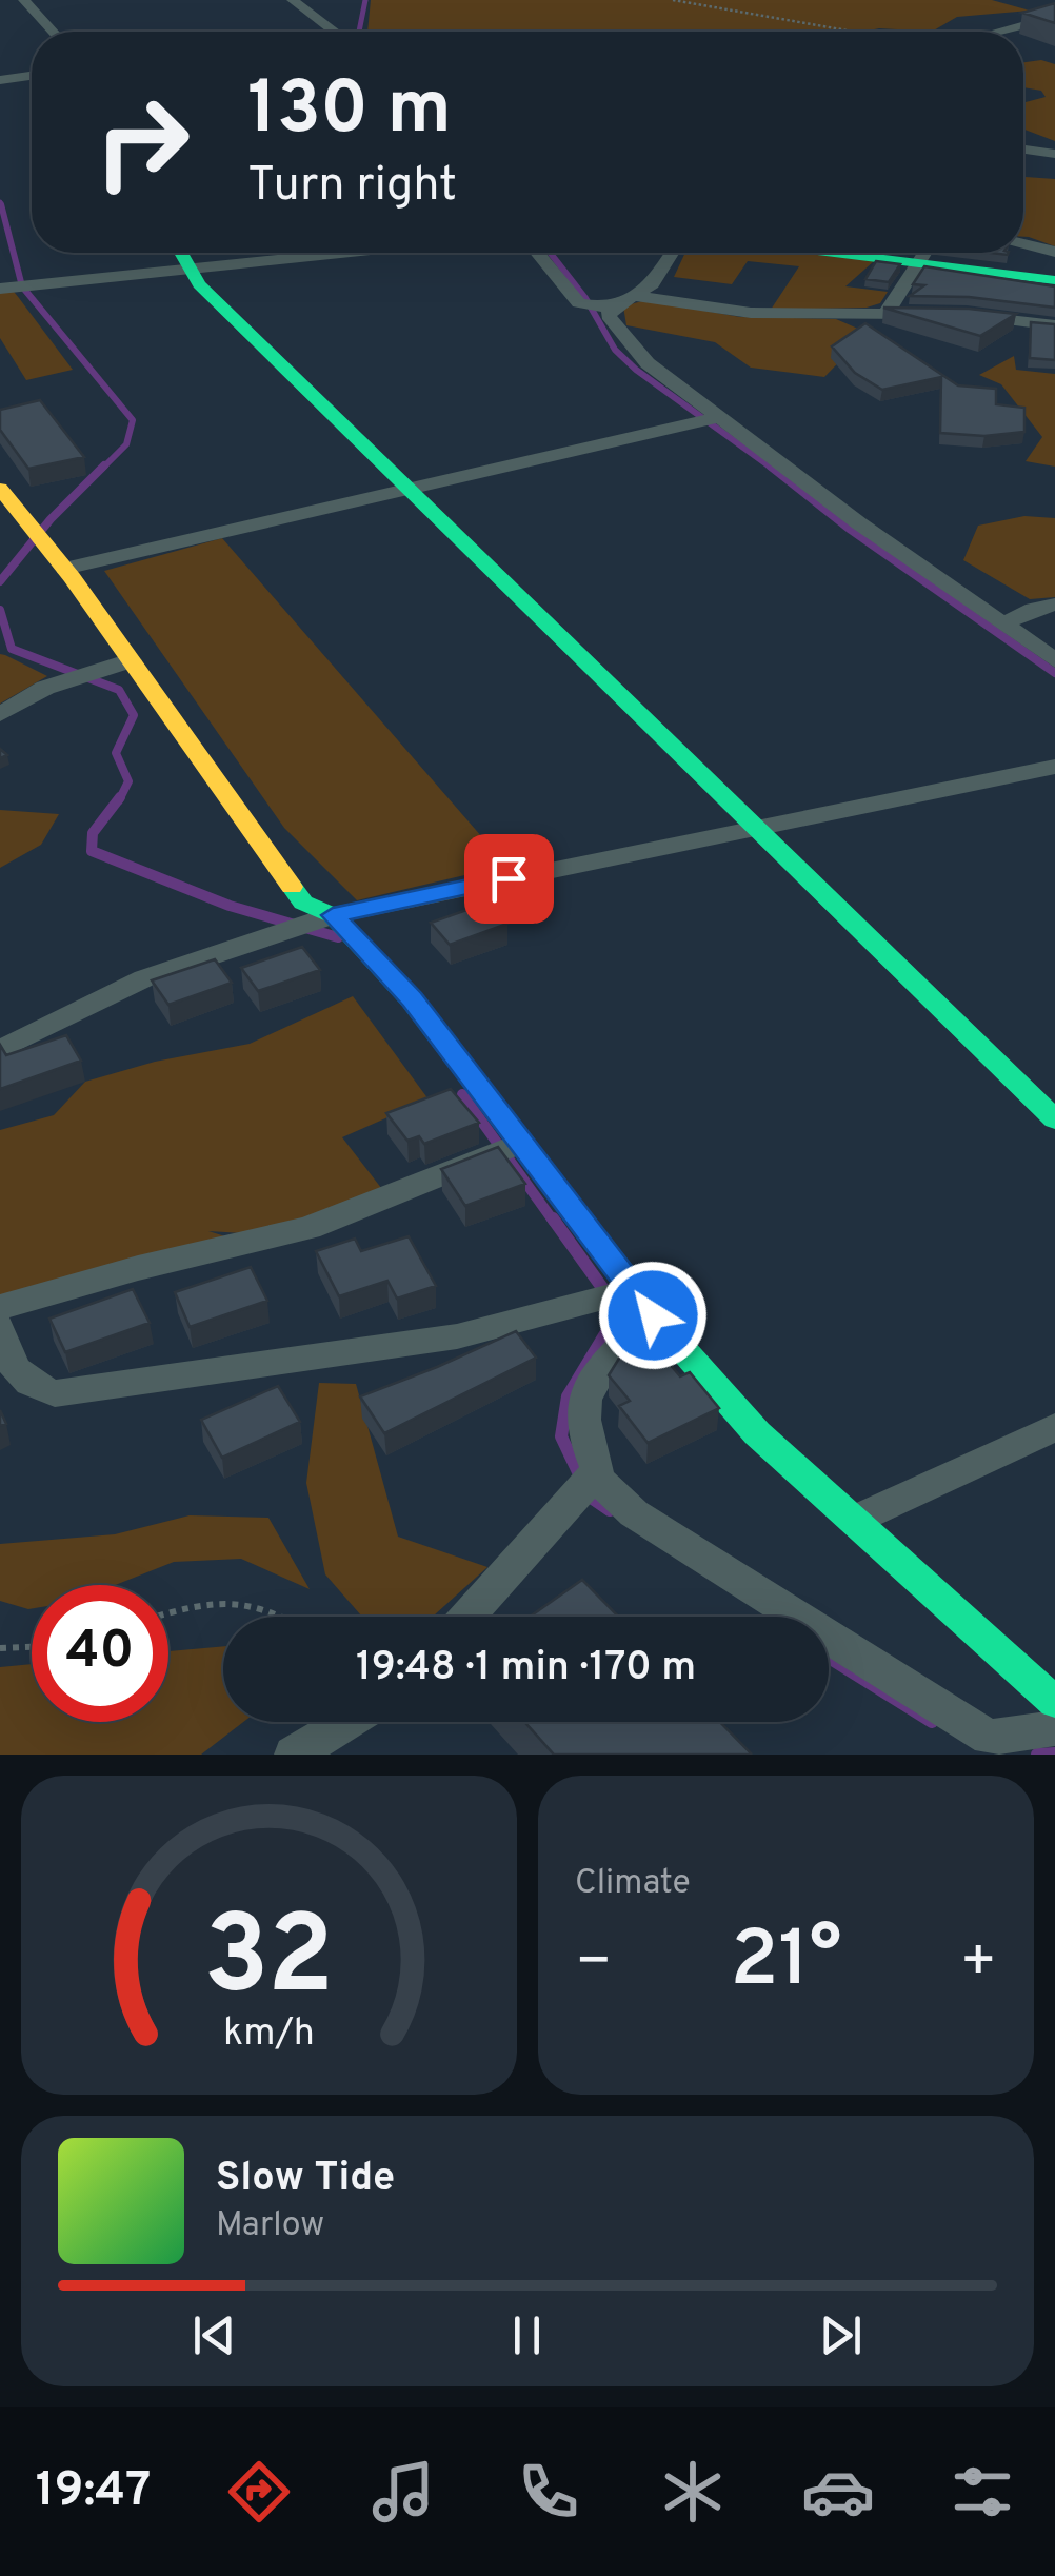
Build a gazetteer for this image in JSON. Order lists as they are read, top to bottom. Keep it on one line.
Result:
{"page":{"turn":["130 m","Turn right"],"limit":"40","trip":"19:48 · 1 min · 170 m","tile":"Climate","heat":["−","21°","+"],"song":["Slow Tide","Marlow"],"tabs":"19:47","gauge":["32","km/h"]}}
